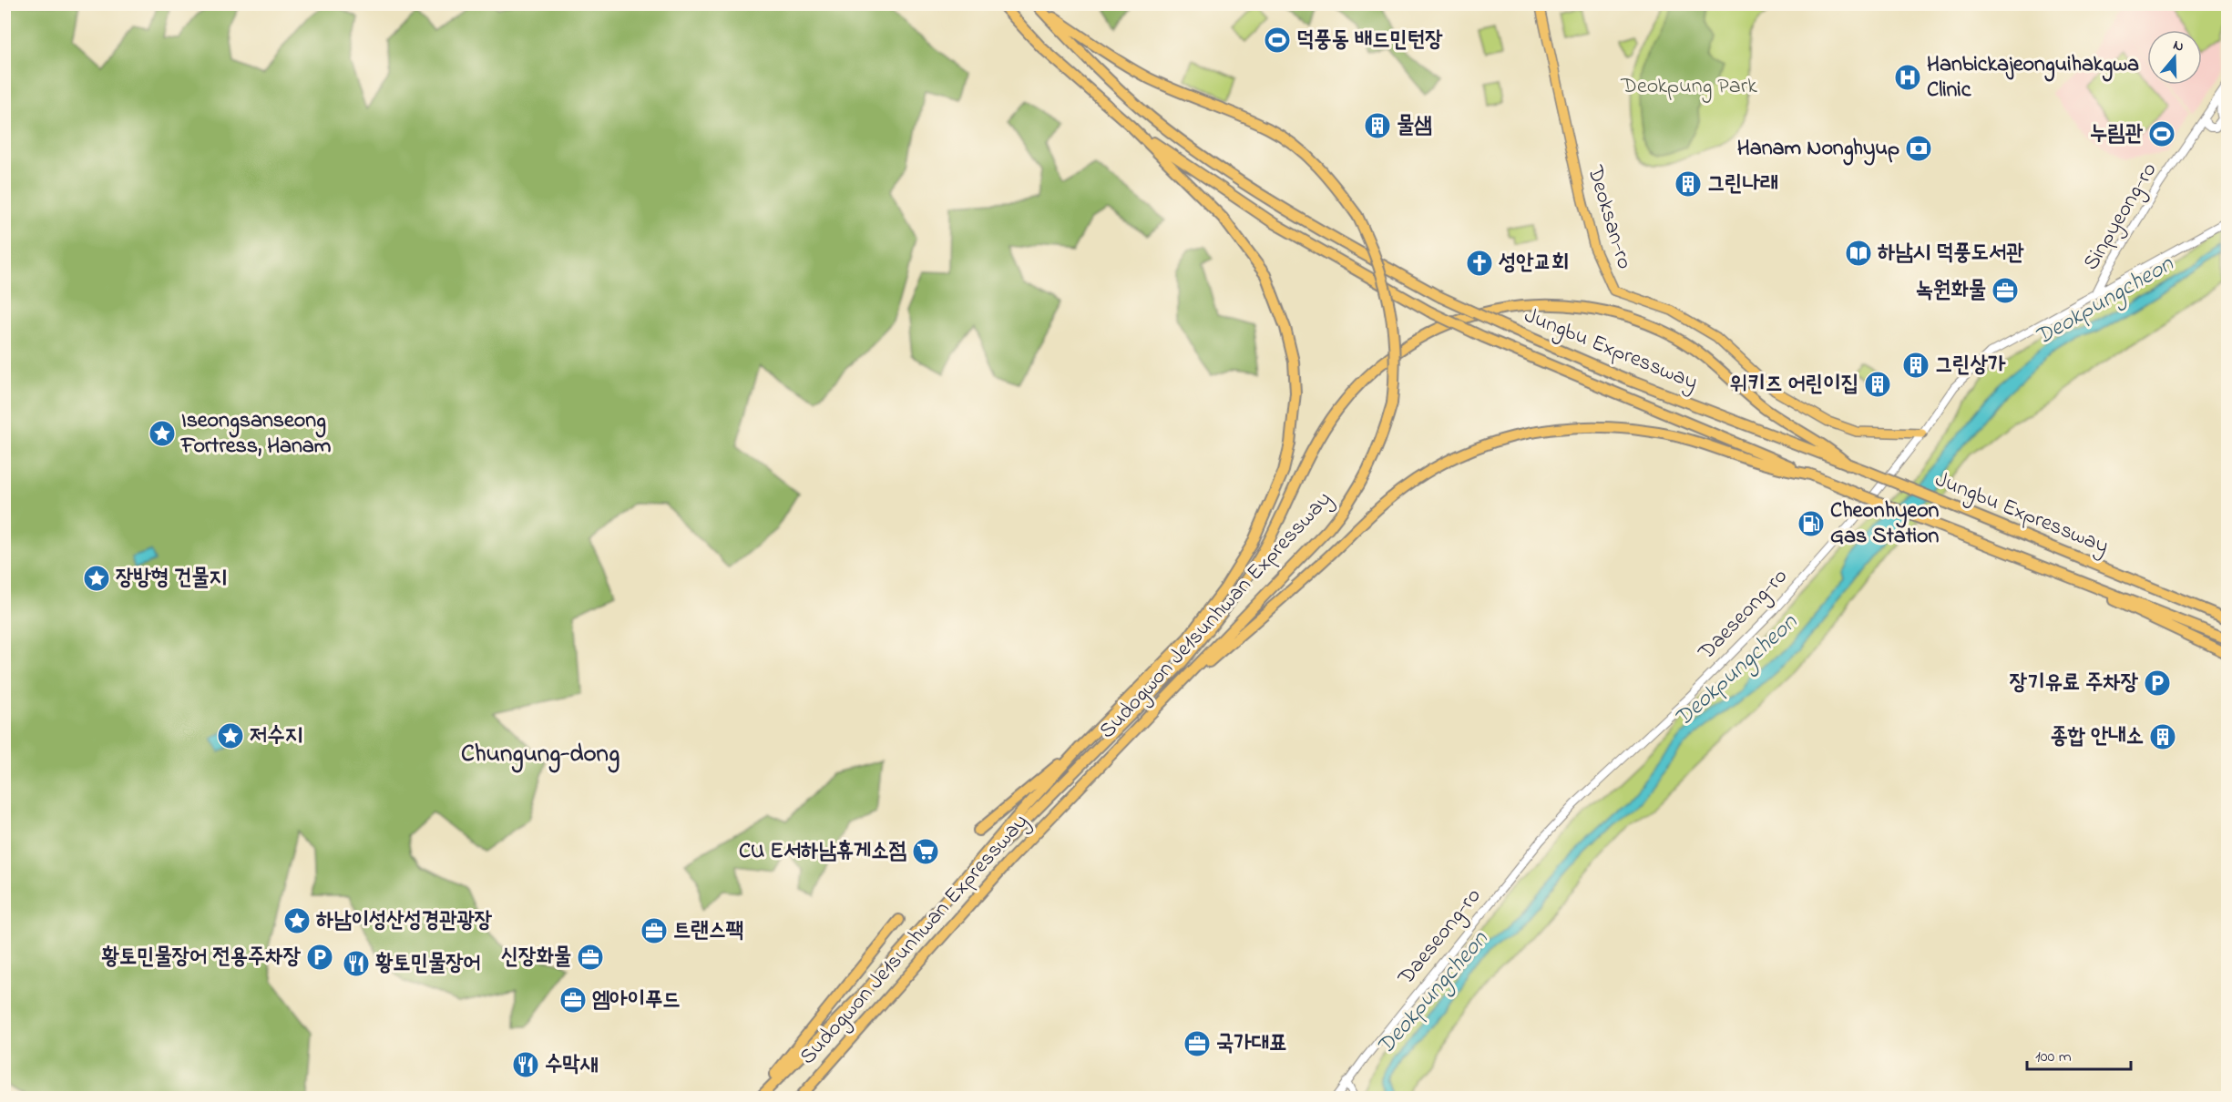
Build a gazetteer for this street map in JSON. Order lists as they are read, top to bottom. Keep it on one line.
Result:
{"streets":{"highway":["Jungbu Expressway","Sudogwon Je1sunhwan Expressway"],"main road":["Deoksan-ro"],"street":["Sinpyeong-ro","Daeseong-ro"]},"crossings":[["Sinpyeong-ro","Daeseong-ro"],["Deoksan-ro","Daeseong-ro"],["Jungbu Expressway","Sudogwon Je1sunhwan Expressway"]],"districts":["Chungung-dong"],"water":["Deokpungcheon"],"parks":["Deokpung Park"],"places":{"sports":["덕풍동 배드민턴장","누림관"],"hospital":["Hanbickajeonguihakgwa Clinic"],"building":["물샘","그린나래","그린상가","위키즈 어린이집","종합 안내소"],"bank":["Hanam Nonghyup"],"library":["하남시 덕풍도서관"],"church":["성안교회"],"office":["녹원화물","트랜스팩","신장화물","엠아이푸드","국가대표"],"place":["Iseongsanseong Fortress, Hanam","장방형 건물지","저수지","하남이성산성경관광장"],"fuel station":["Cheonhyeon Gas Station"],"parking":["장기유료 주차장","황토민물장어 전용주차장"],"supermarket":["CU E서하남휴게소점"],"restaurant":["황토민물장어","수막새"]},"scale_bar":"100 m","north":"top"}
